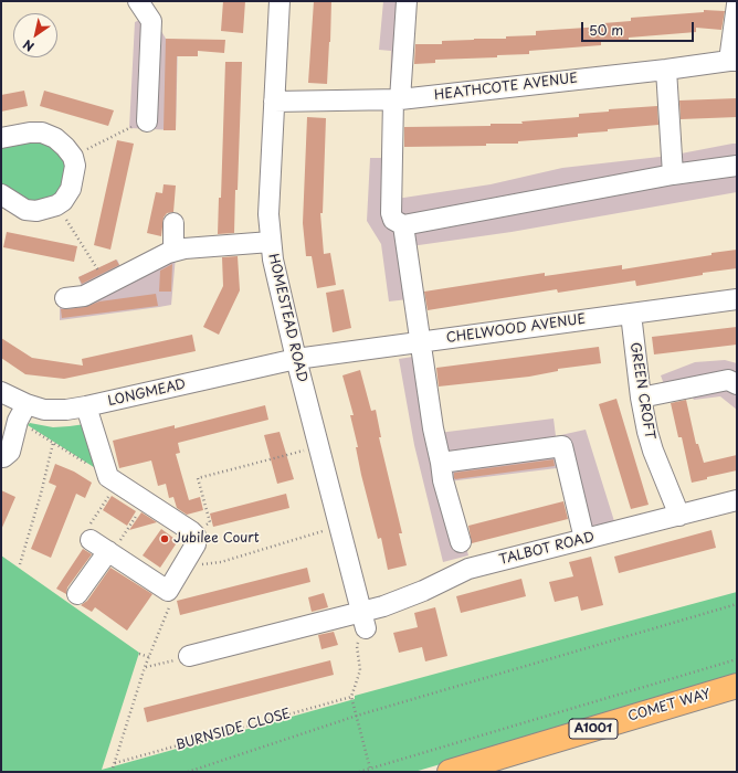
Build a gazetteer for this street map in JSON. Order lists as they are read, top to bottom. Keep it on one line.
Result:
{"streets":{"main road":["COMET WAY","A1001"],"street":["HEATHCOTE AVENUE","HOMESTEAD ROAD","CHELWOOD AVENUE","GREEN CROFT","LONGMEAD","TALBOT ROAD"],"path":["BURNSIDE CLOSE"]},"crossings":[["HEATHCOTE AVENUE","HOMESTEAD ROAD"],["HOMESTEAD ROAD","CHELWOOD AVENUE"],["HOMESTEAD ROAD","LONGMEAD"],["HOMESTEAD ROAD","TALBOT ROAD"],["CHELWOOD AVENUE","GREEN CROFT"],["CHELWOOD AVENUE","LONGMEAD"],["GREEN CROFT","TALBOT ROAD"]],"places":["Jubilee Court"],"scale_bar":"50 m","north":"bottom left"}
